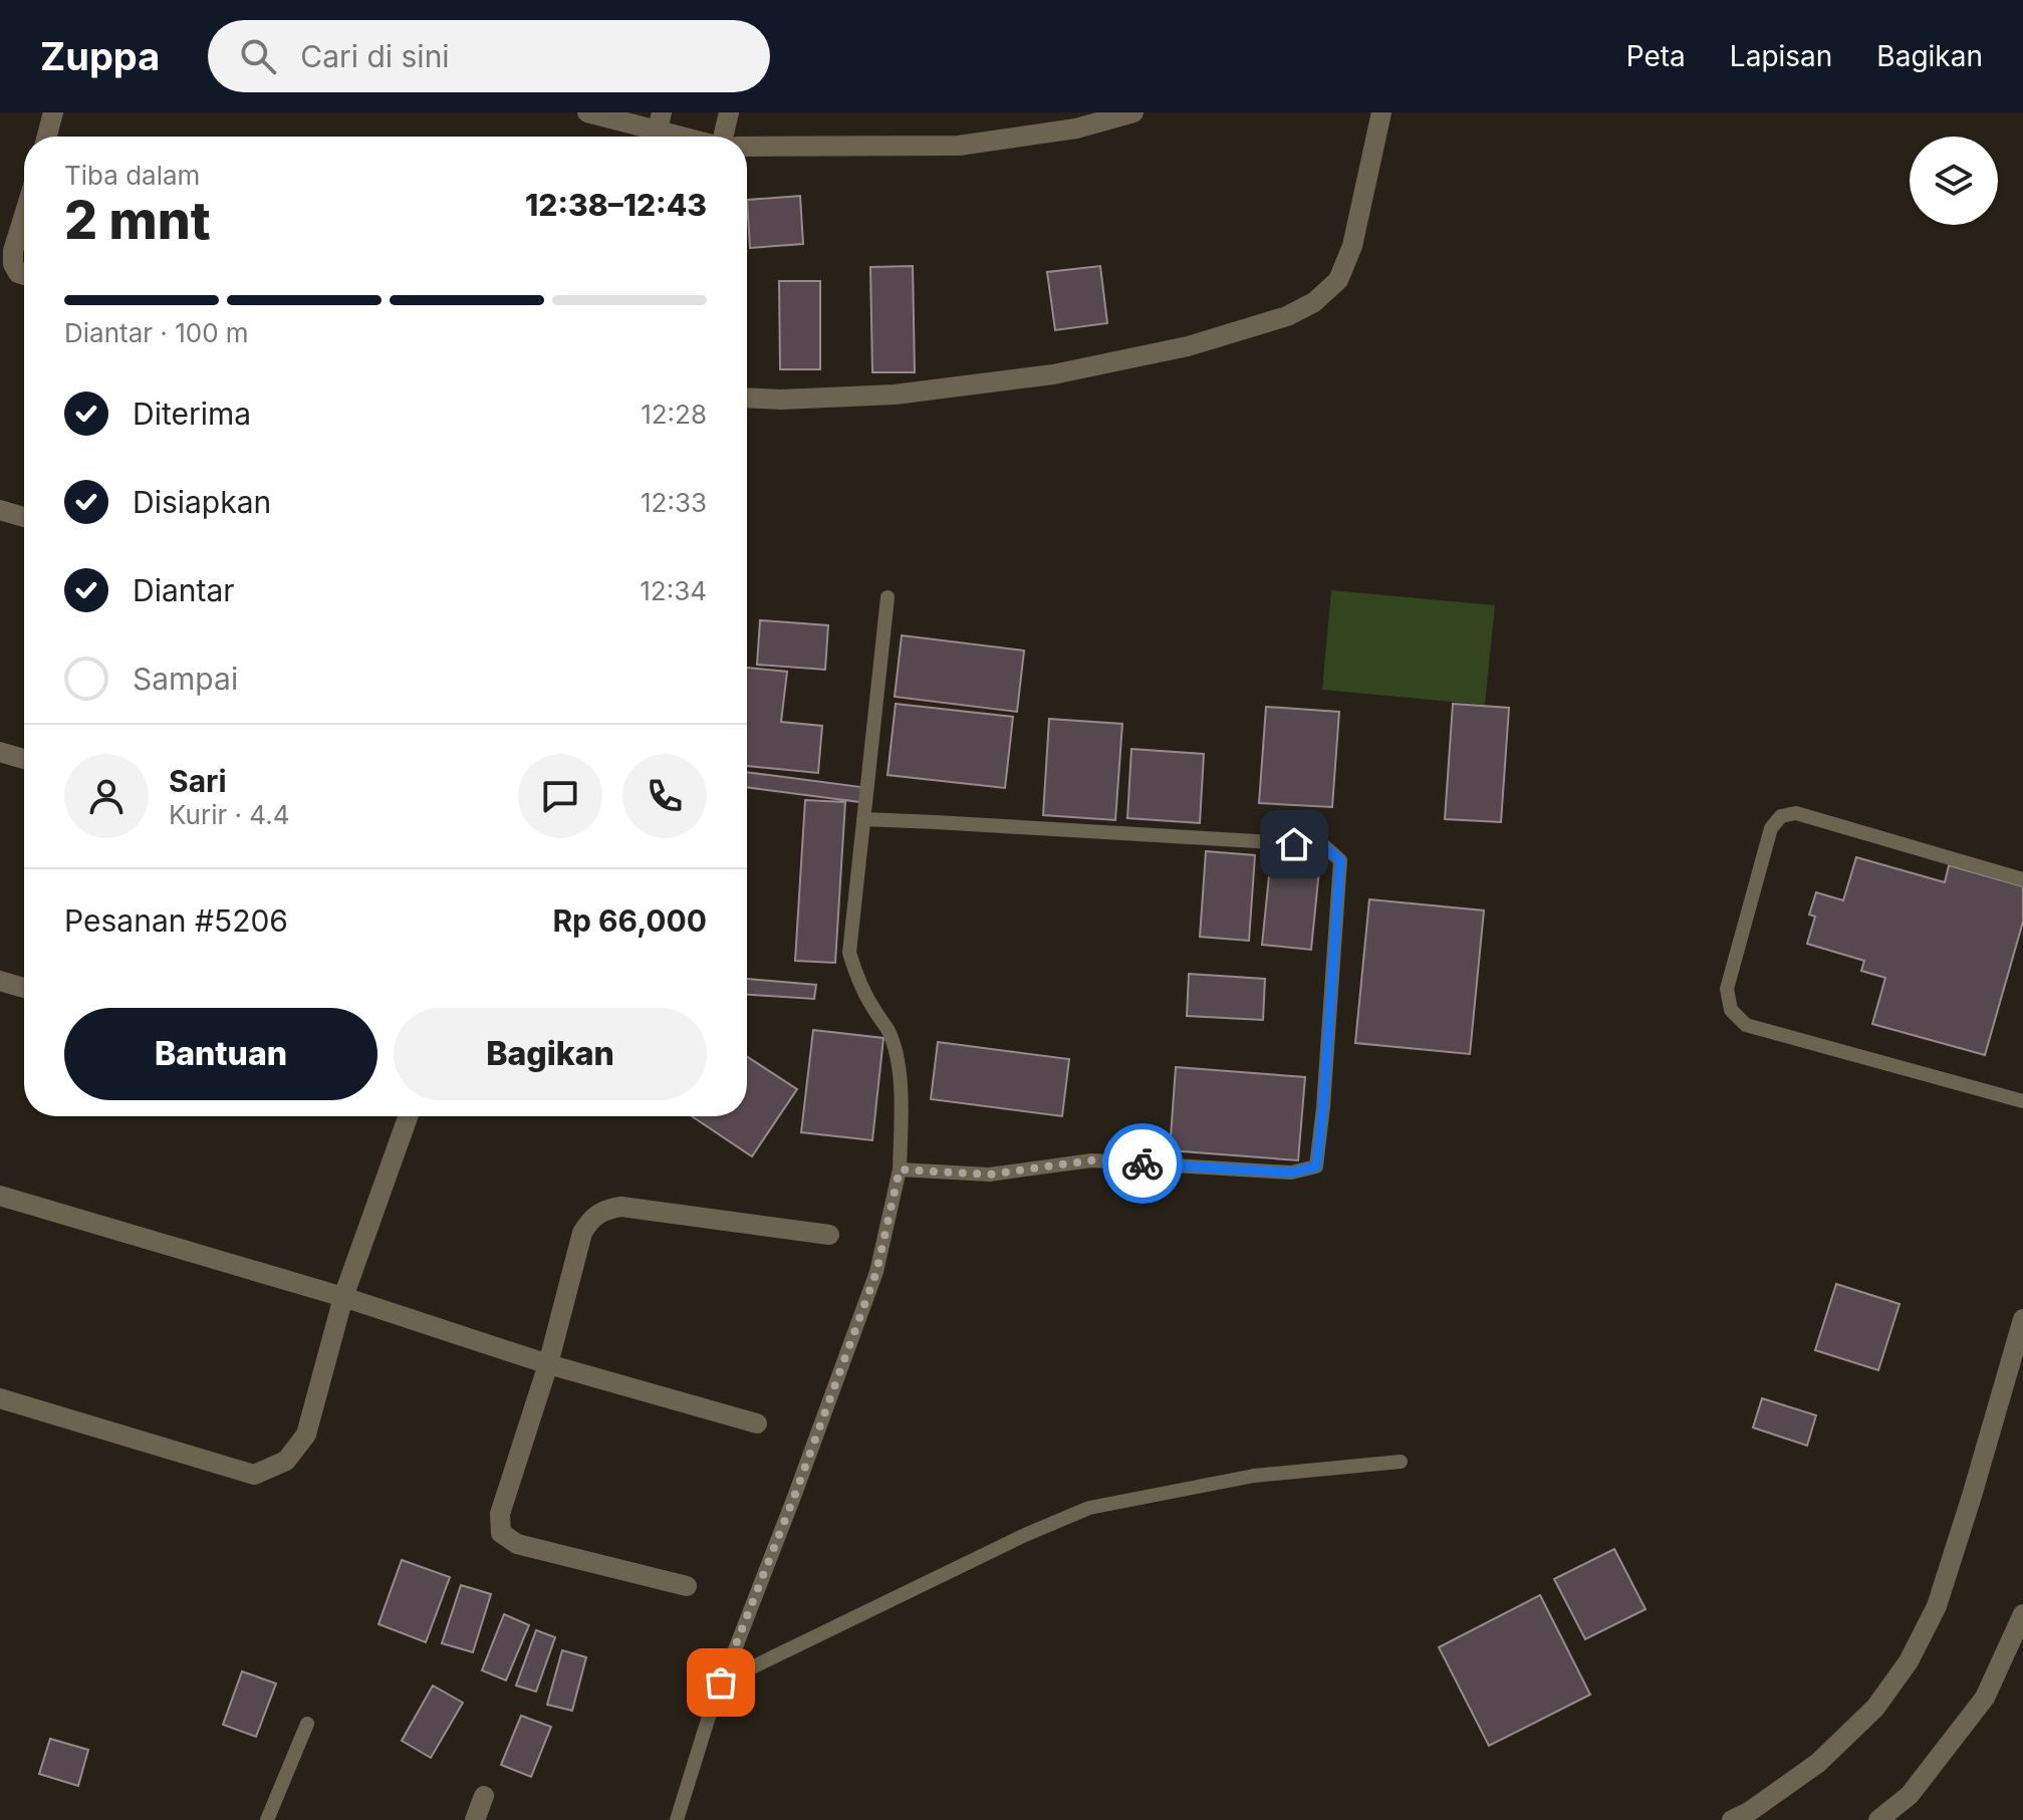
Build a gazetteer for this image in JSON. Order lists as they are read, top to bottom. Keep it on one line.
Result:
{"page":{"header":"Zuppa","search":"Cari di sini","nav":["Peta","Lapisan","Bagikan"],"heading":["2 mnt","Tiba dalam","12:38–12:43"],"panel":["Sari","Kurir · 4.4","Pesanan #5206","Rp 66,000"],"bar":"Diantar · 100 m","list":[["Diterima","12:28"],["Disiapkan","12:33"],["Diantar","12:34"],"Sampai"],"buttons":["Bantuan","Bagikan"]}}
